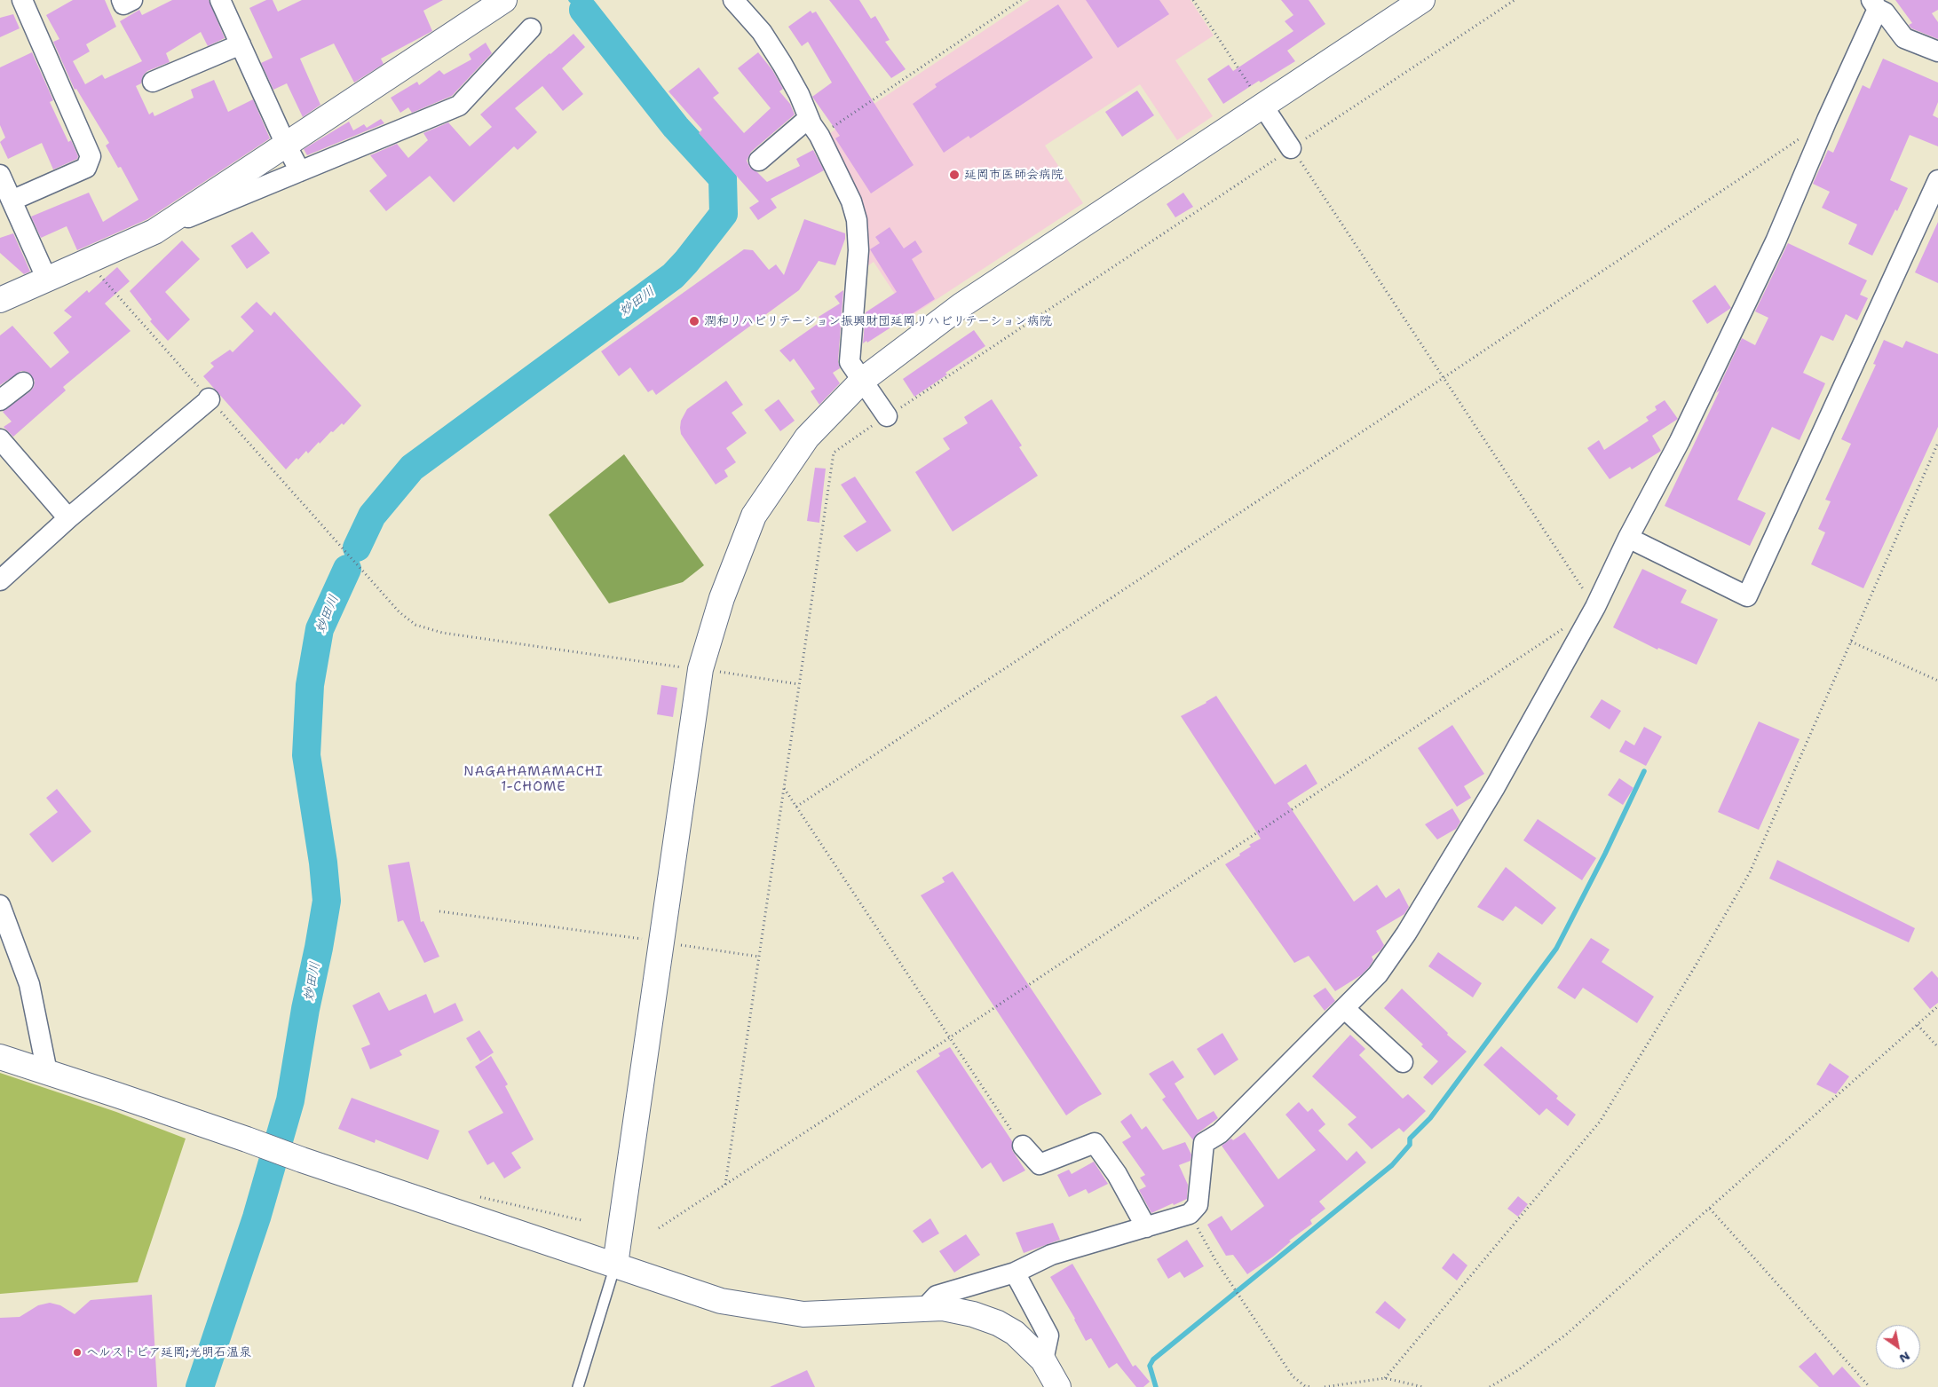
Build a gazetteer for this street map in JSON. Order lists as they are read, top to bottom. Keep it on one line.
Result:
{"districts":["NAGAHAMAMACHI 1-CHOME"],"water":["妙田川"],"places":["延岡市医師会病院","潤和リハビリテーション振興財団延岡リハビリテーション病院","ヘルストピア延岡;光明石温泉"],"north":"bottom right"}
